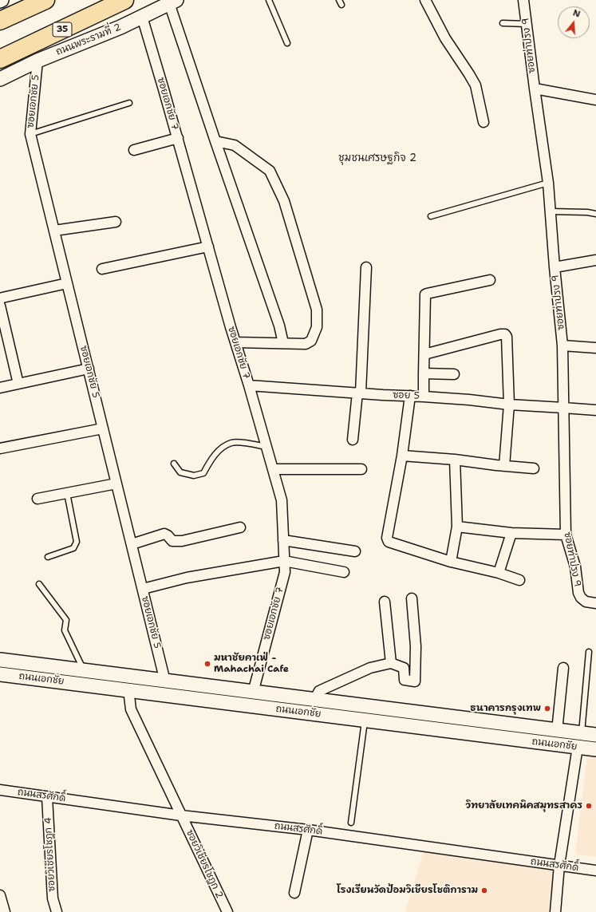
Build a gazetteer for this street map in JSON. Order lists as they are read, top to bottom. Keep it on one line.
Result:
{"streets":{"highway":["35","ถนนพระรามที่ 2"],"main road":["ถนนเอกชัย"],"street":["ซอยท่าปรง 9","ซอยเอกชัย 5","ซอยเอกชัย 7","ซอย 5","ถนนสรศักดิ์","ซอยวิเชียรโชฎก 4","ซอยวิเชียรโชฎก 2"]},"crossings":[["ถนนพระรามที่ 2","ซอยเอกชัย 5"],["ถนนพระรามที่ 2","ซอยเอกชัย 7"],["ซอยท่าปรง 9","ซอย 5"],["ซอยเอกชัย 5","ถนนเอกชัย"],["ซอยเอกชัย 7","ซอย 5"],["ซอยเอกชัย 7","ถนนเอกชัย"],["ถนนเอกชัย","ซอยวิเชียรโชฎก 2"],["ถนนสรศักดิ์","ซอยวิเชียรโชฎก 4"],["ถนนสรศักดิ์","ซอยวิเชียรโชฎก 2"]],"districts":["ชุมชนเศรษฐกิจ 2"],"places":["มหาชัยคาเฟ่ - Mahachai Cafe","ธนาคารกรุงเทพ","วิทยาลัยเทคนิคสมุทรสาคร","โรงเรียนวัดป้อมวิเชียรโชติการาม"],"north":"top"}
